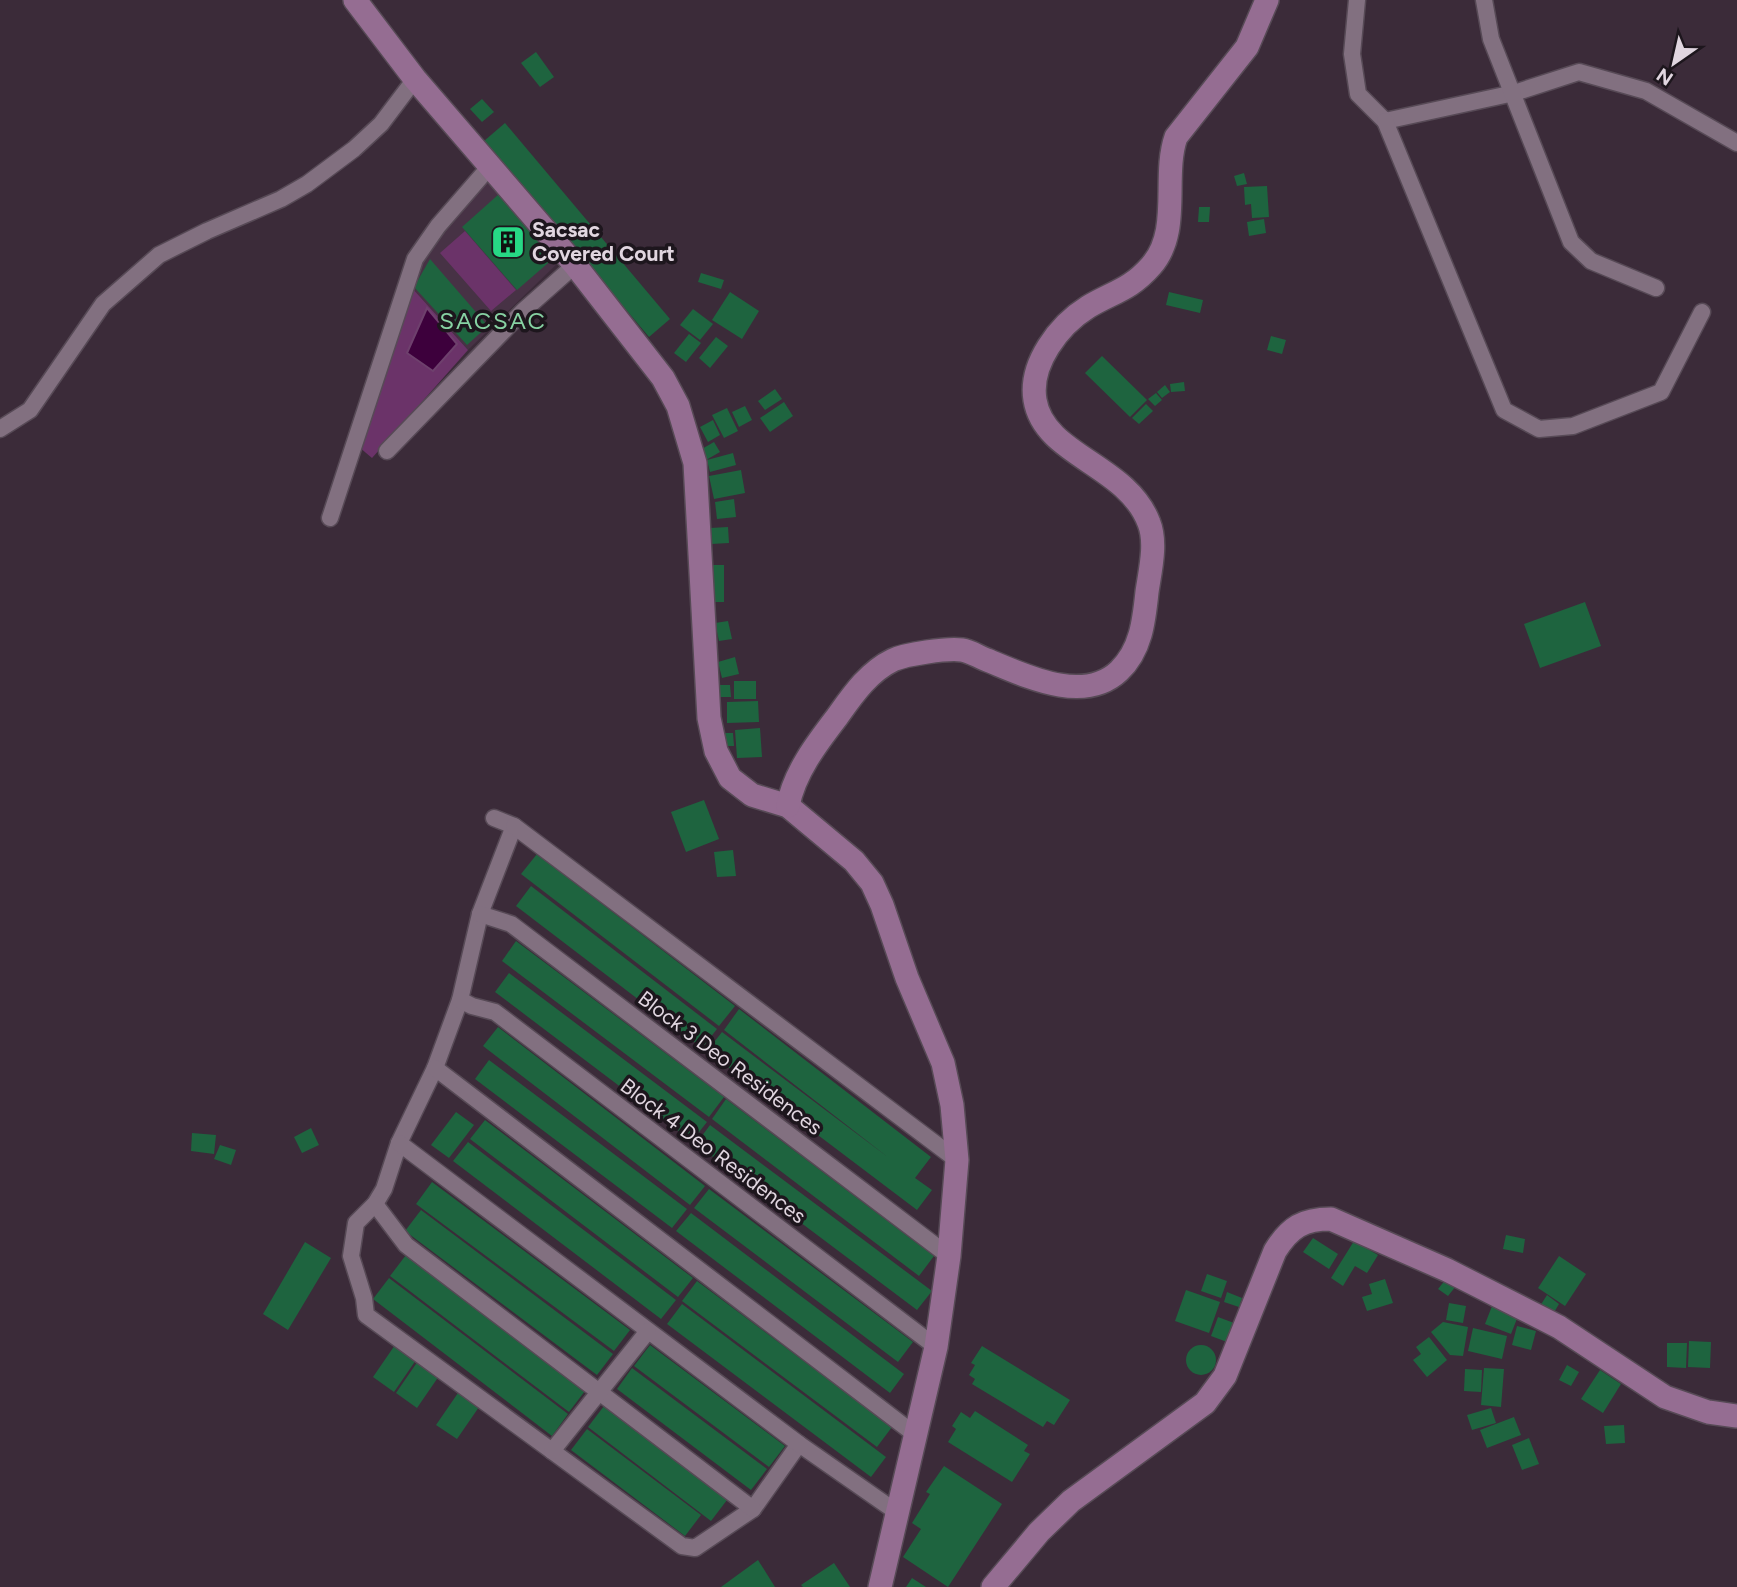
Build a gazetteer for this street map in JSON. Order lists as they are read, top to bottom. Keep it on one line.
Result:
{"streets":{"street":["Block 3 Deo Residences","Block 4 Deo Residences"]},"districts":["SACSAC"],"places":{"building":["Sacsac Covered Court"]},"north":"bottom left"}
